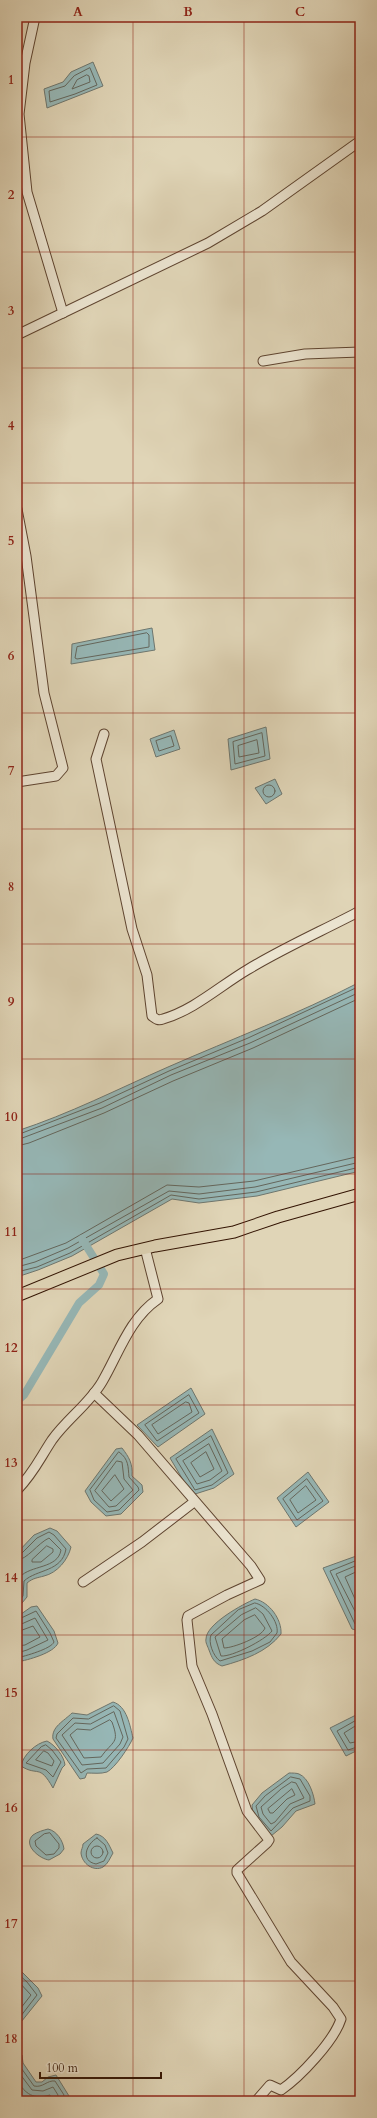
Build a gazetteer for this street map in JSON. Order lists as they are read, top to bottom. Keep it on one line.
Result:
{"scale_bar":"100 m","grid":{"columns":["A","B","C"],"rows":["1","2","3","4","5","6","7","8","9","10","11","12","13","14","15","16","17","18"]}}
